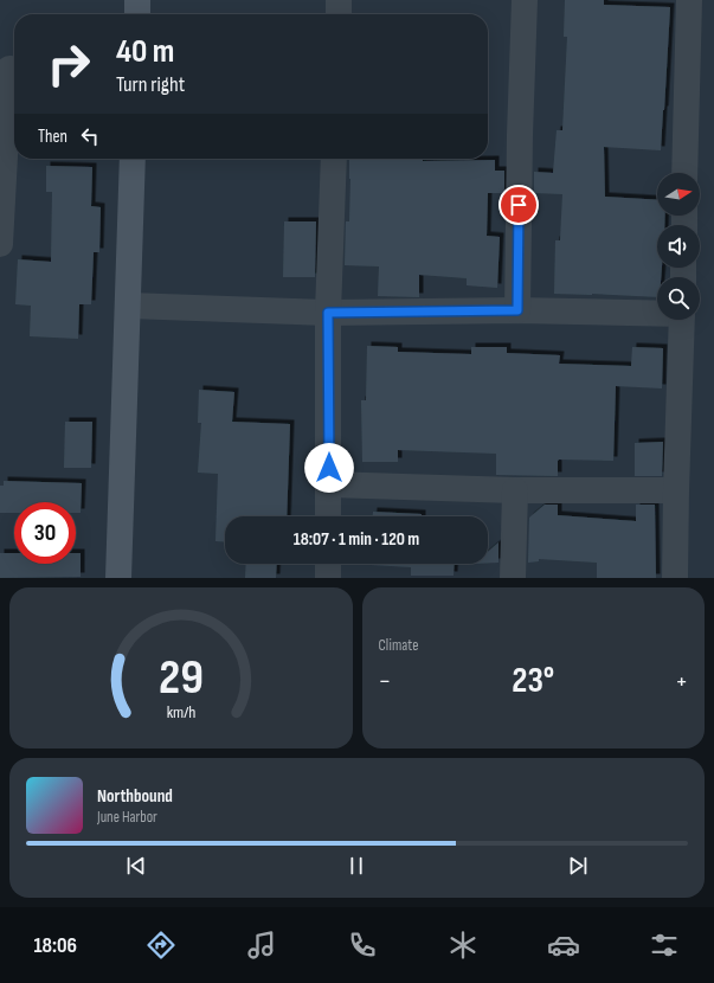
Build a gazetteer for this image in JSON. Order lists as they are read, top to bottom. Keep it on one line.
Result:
{"north":"right","page":{"turn":["40 m","Turn right"],"then":"Then","limit":"30","trip":"18:07 · 1 min · 120 m","tile":"Climate","heat":["−","23°","+"],"song":["Northbound","June Harbor"],"tabs":"18:06","gauge":["29","km/h"]}}
